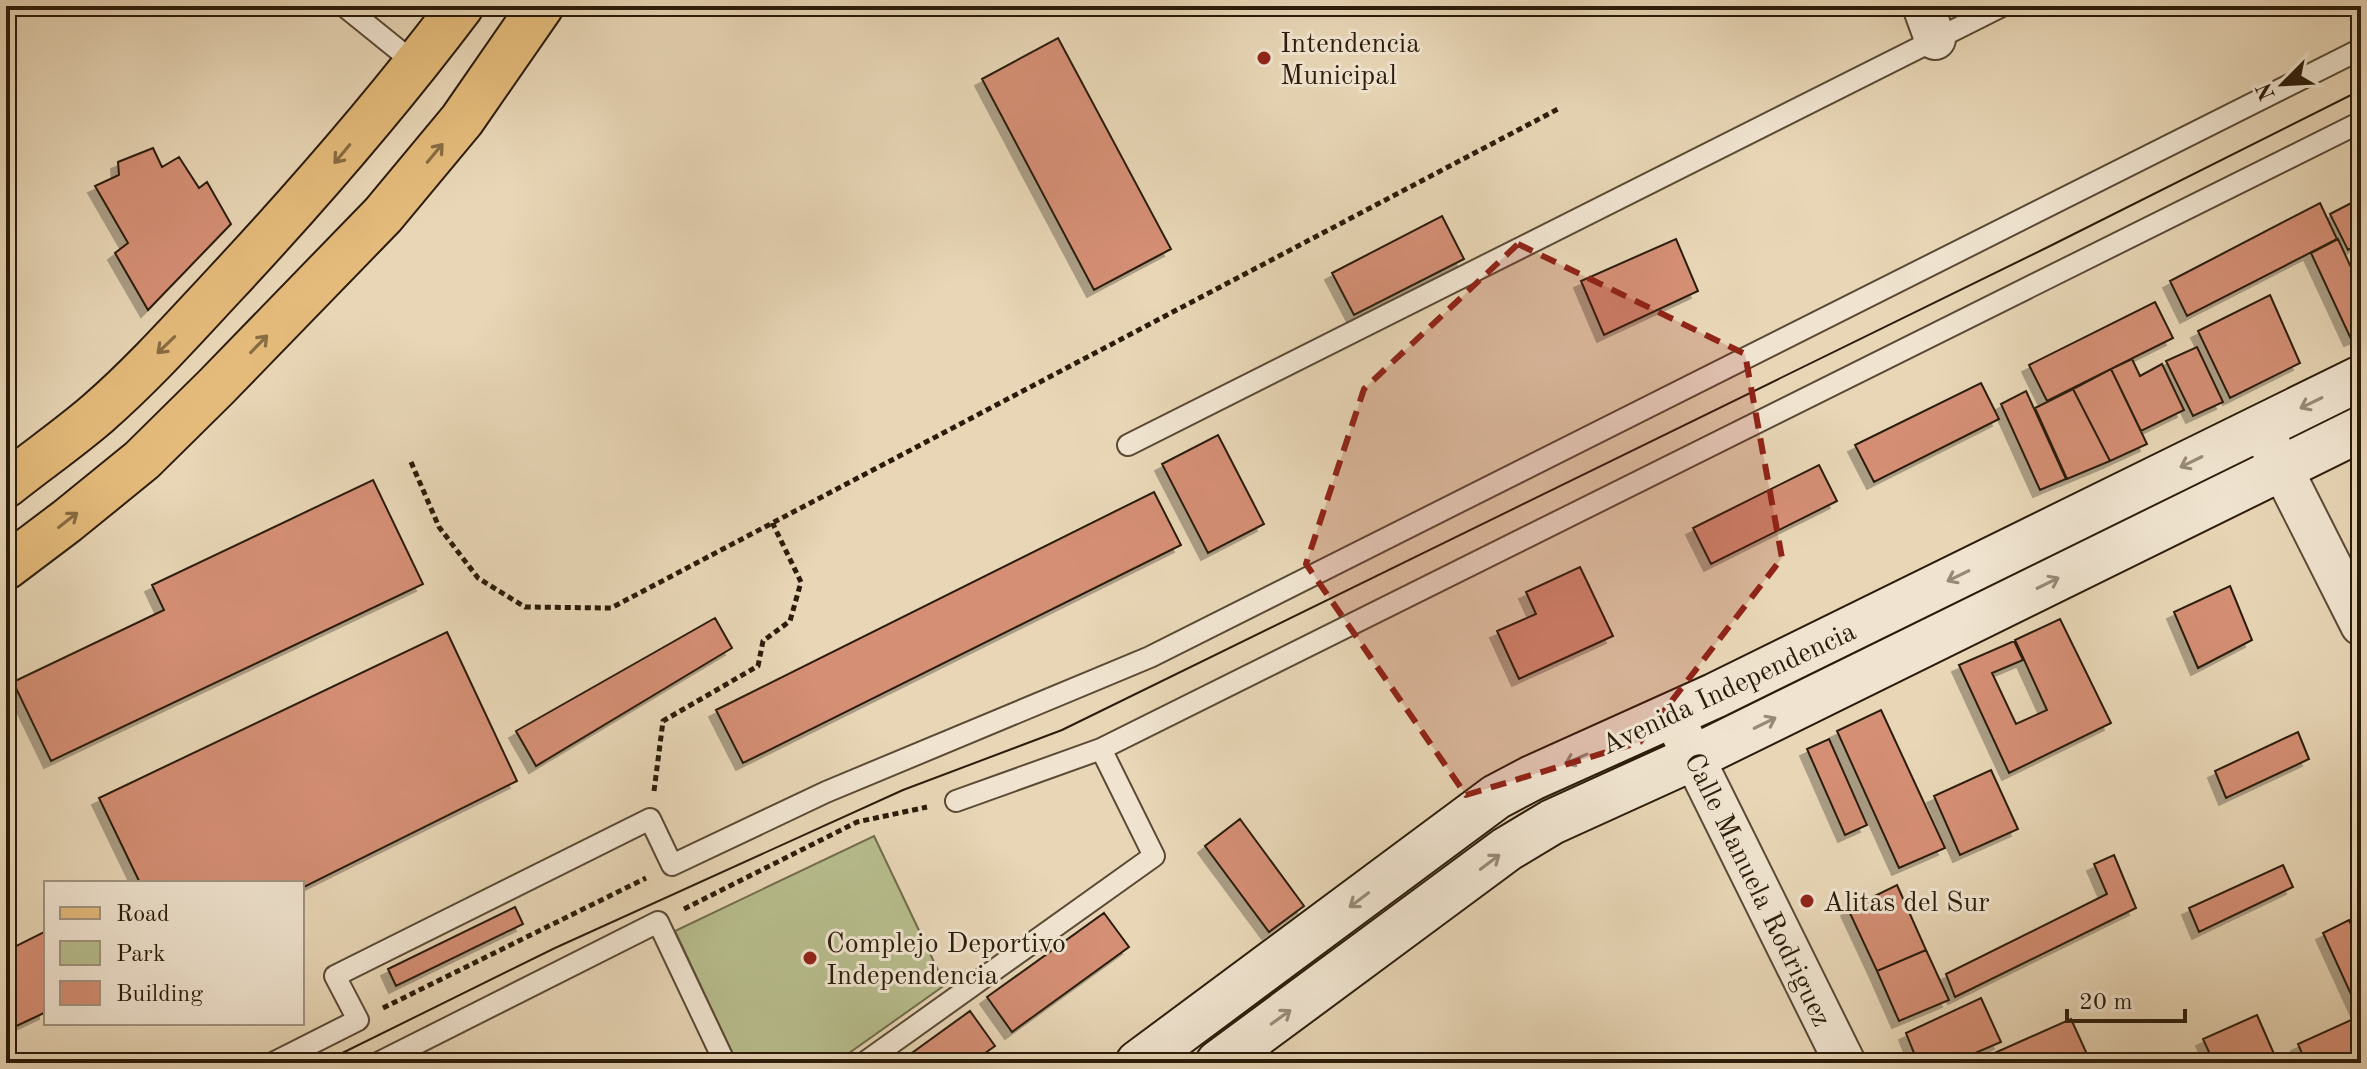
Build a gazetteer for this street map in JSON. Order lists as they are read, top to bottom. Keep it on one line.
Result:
{"streets":{"main road":["Avenida Independencia"],"street":["Calle Manuela Rodriguez"]},"crossings":[["Avenida Independencia","Calle Manuela Rodriguez"]],"places":["Intendencia Municipal","Alitas del Sur","Complejo Deportivo Independencia"],"legend":["Road","Park","Building"],"scale_bar":"20 m","north":"bottom left"}
